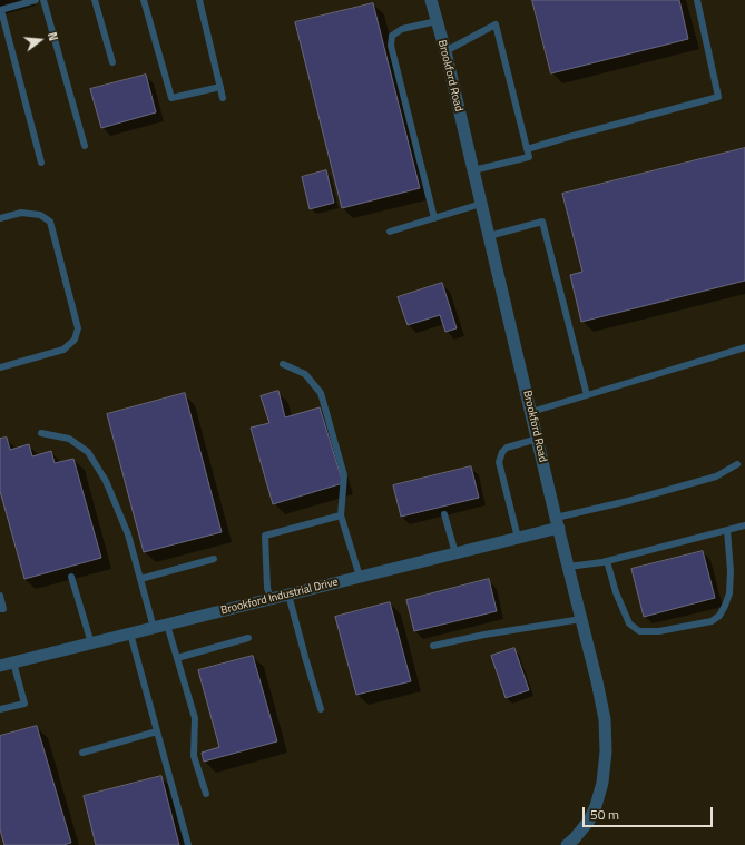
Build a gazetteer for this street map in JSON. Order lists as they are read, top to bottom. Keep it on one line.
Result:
{"streets":{"street":["Brookford Road","Brookford Industrial Drive"]},"crossings":[["Brookford Road","Brookford Industrial Drive"]],"scale_bar":"50 m","north":"right"}
